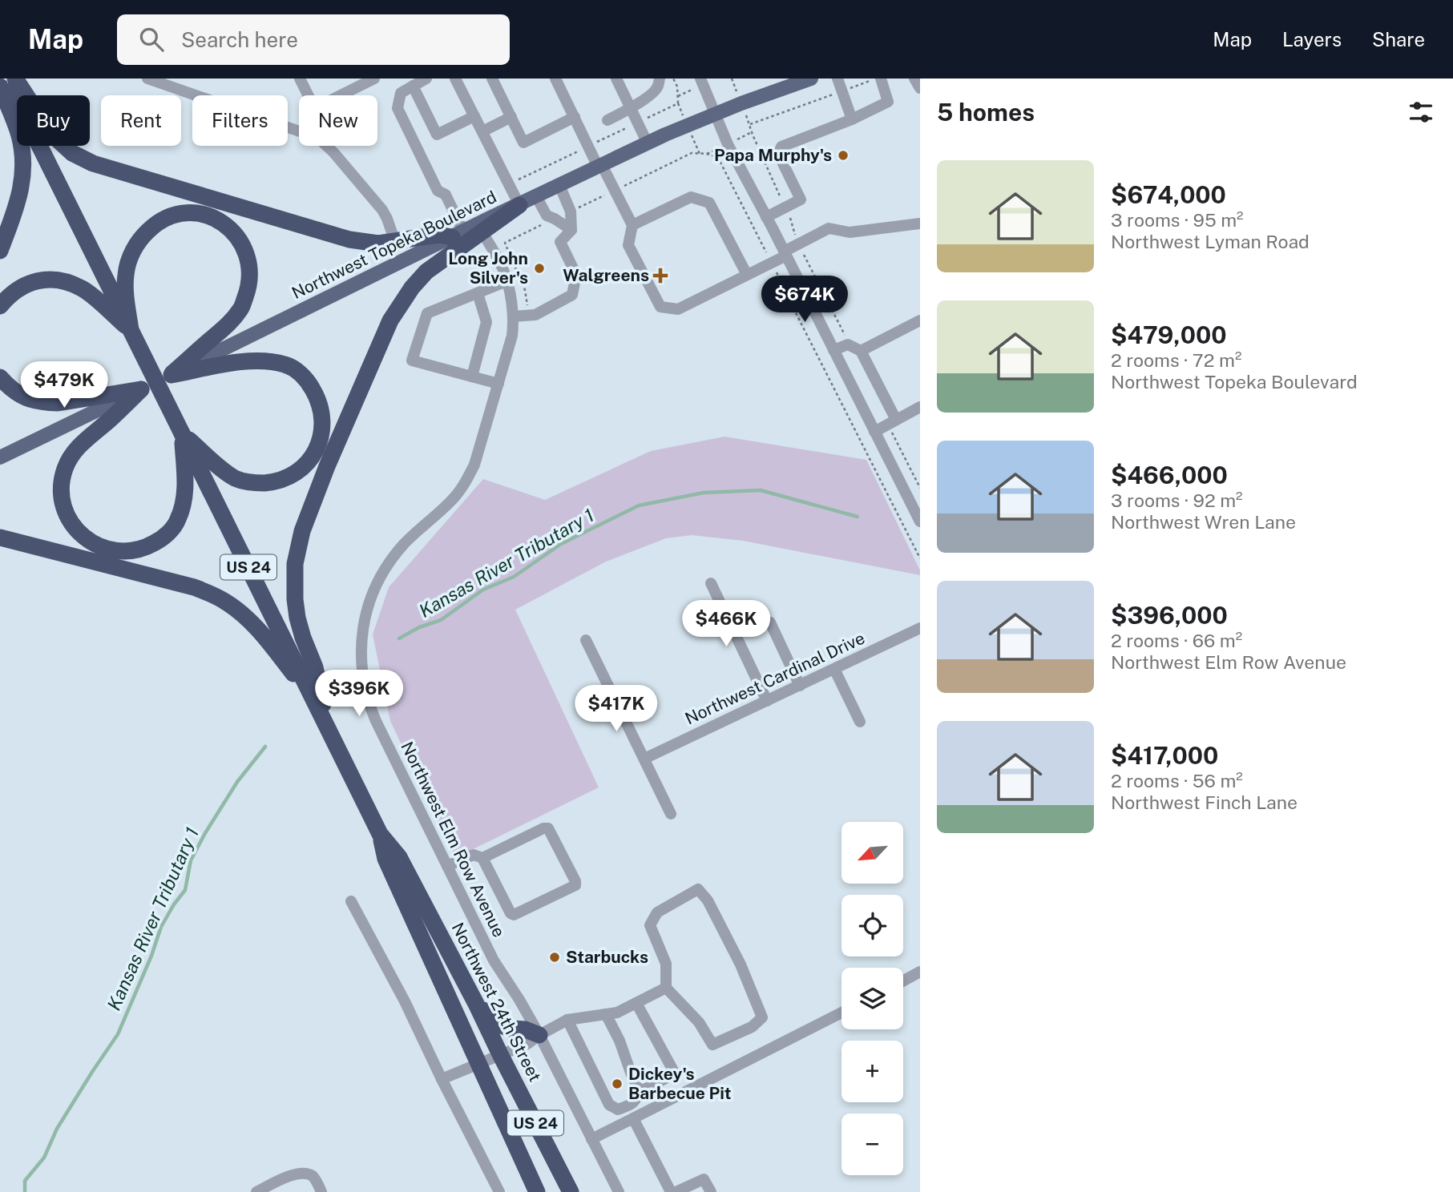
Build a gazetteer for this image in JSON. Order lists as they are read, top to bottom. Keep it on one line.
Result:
{"streets":{"highway":["US 24","Northwest 24th Street"],"main road":["Northwest Topeka Boulevard"],"street":["Northwest Cardinal Drive","Northwest Elm Row Avenue"]},"crossings":[["Northwest Topeka Boulevard","Northwest Elm Row Avenue"],["US 24","Northwest 24th Street"]],"water":["Kansas River Tributary 1"],"places":{"other":["Papa Murphy's","Long John Silver's","Starbucks","Dickey's Barbecue Pit"],"health":["Walgreens"]},"north":"bottom left","page":{"header":"Map","search":"Search here","nav":["Map","Layers","Share"],"heading":"5 homes","chip":["Buy","Rent","Filters","New"],"list":[{"name":"$674,000","note":"3 rooms · 95 m² · Northwest Lyman Road"},{"name":"$479,000","note":"2 rooms · 72 m² · Northwest Topeka Boulevard"},{"name":"$466,000","note":"3 rooms · 92 m² · Northwest Wren Lane"},{"name":"$396,000","note":"2 rooms · 66 m² · Northwest Elm Row Avenue"},{"name":"$417,000","note":"2 rooms · 56 m² · Northwest Finch Lane"}],"price":["$674K","$479K","$466K","$396K","$417K"],"map_buttons":["+","−"]}}
